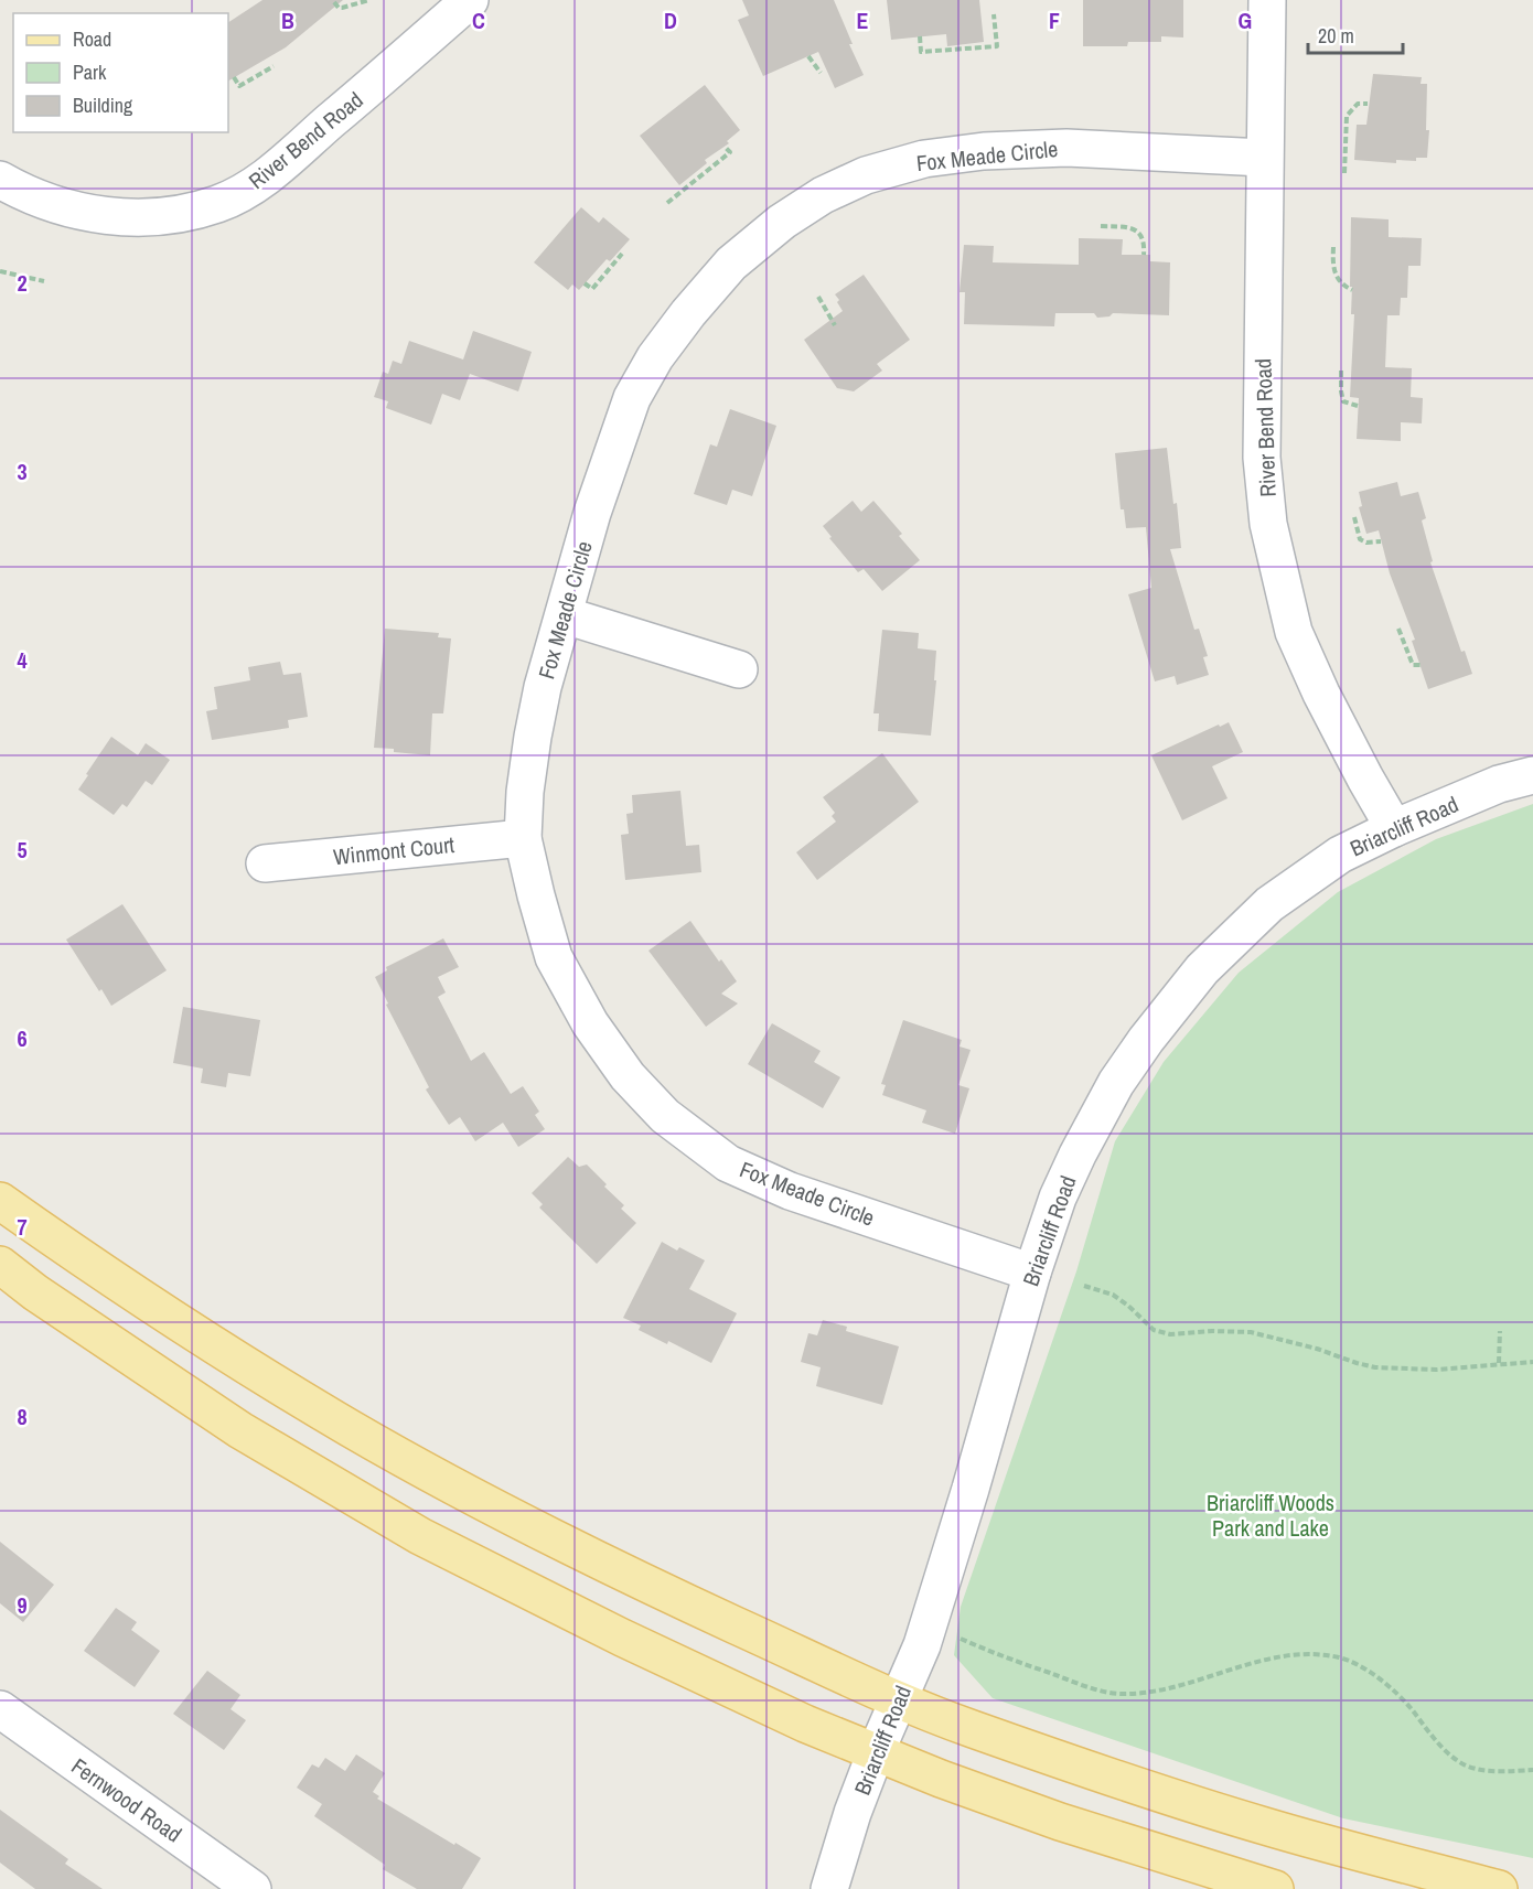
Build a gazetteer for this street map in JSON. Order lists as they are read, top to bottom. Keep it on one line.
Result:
{"streets":{"street":["River Bend Road","Fox Meade Circle","Briarcliff Road","Winmont Court","Fernwood Road"]},"crossings":[["River Bend Road","Fox Meade Circle"],["River Bend Road","Briarcliff Road"],["Fox Meade Circle","Briarcliff Road"],["Fox Meade Circle","Winmont Court"]],"parks":["Briarcliff Woods Park and Lake"],"legend":["Road","Park","Building"],"scale_bar":"20 m","grid":{"columns":["B","C","D","E","F","G"],"rows":["2","3","4","5","6","7","8","9"]}}
